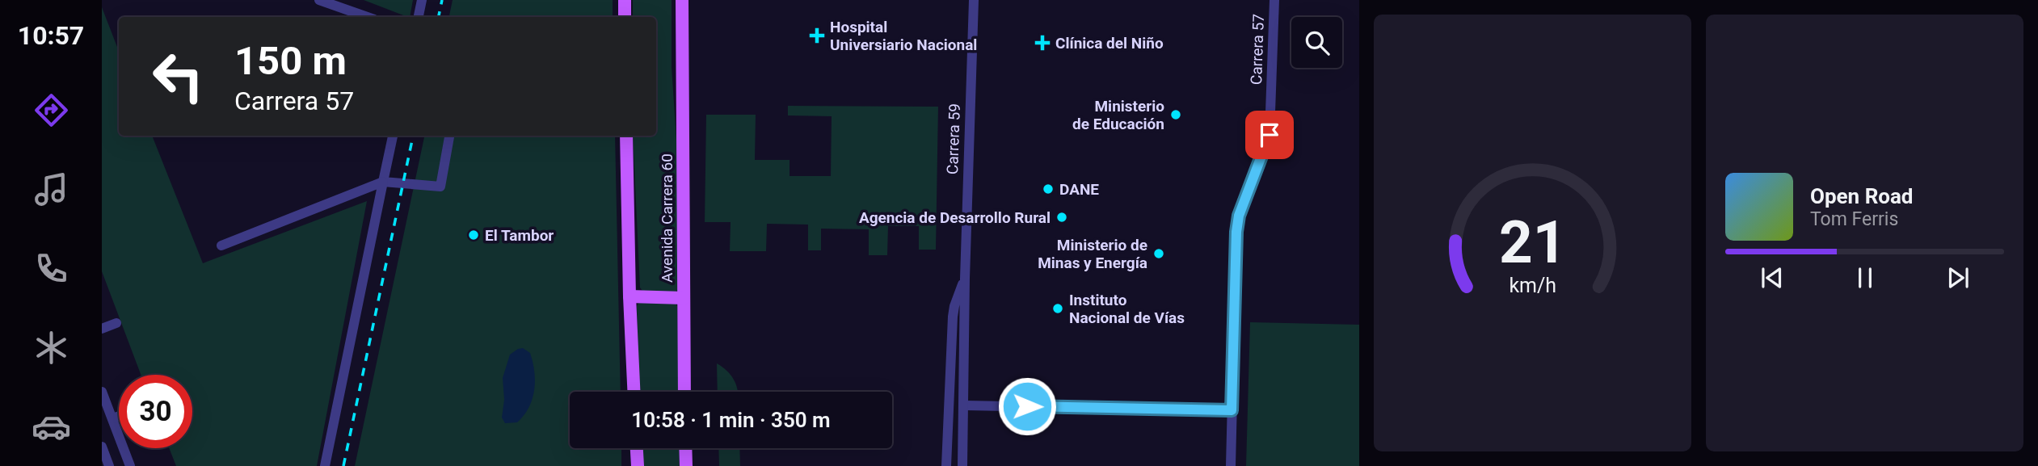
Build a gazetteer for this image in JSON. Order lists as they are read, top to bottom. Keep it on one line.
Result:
{"streets":{"main road":["Avenida Carrera 60"],"street":["Carrera 57","Carrera 59"]},"places":{"health":["Hospital Universiario Nacional","Clínica del Niño"],"other":["Ministerio de Educación","DANE","Agencia de Desarrollo Rural","El Tambor","Ministerio de Minas y Energía","Instituto Nacional de Vías"]},"page":{"tabs":"10:57","turn":["150 m","Carrera 57"],"song":["Open Road","Tom Ferris"],"limit":"30","trip":"10:58 · 1 min · 350 m","gauge":["21","km/h"]}}
